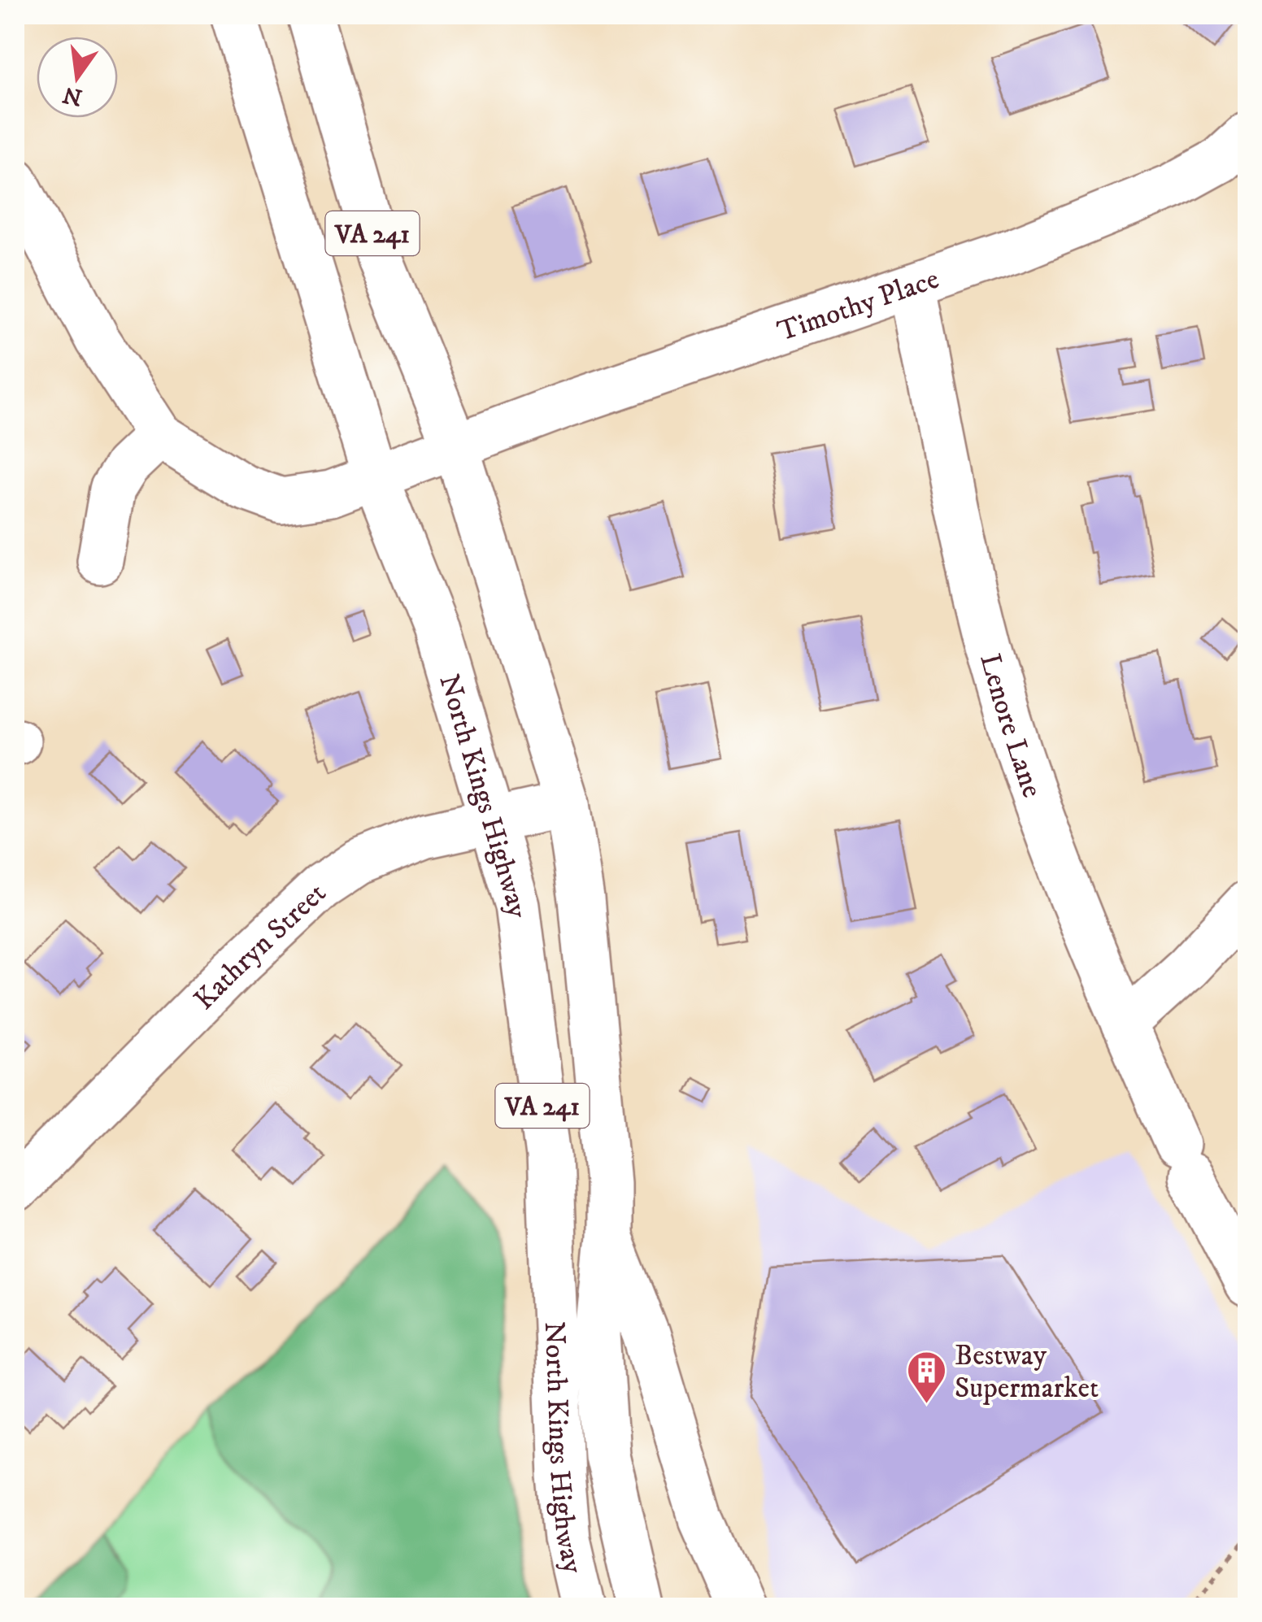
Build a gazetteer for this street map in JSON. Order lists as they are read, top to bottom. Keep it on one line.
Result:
{"streets":{"main road":["VA 241","Timothy Place","Lenore Lane","North Kings Highway","Kathryn Street"]},"crossings":[["VA 241","North Kings Highway"],["Timothy Place","Lenore Lane"],["Timothy Place","North Kings Highway"],["North Kings Highway","Kathryn Street"]],"places":{"building":["Bestway Supermarket"]},"north":"bottom"}
